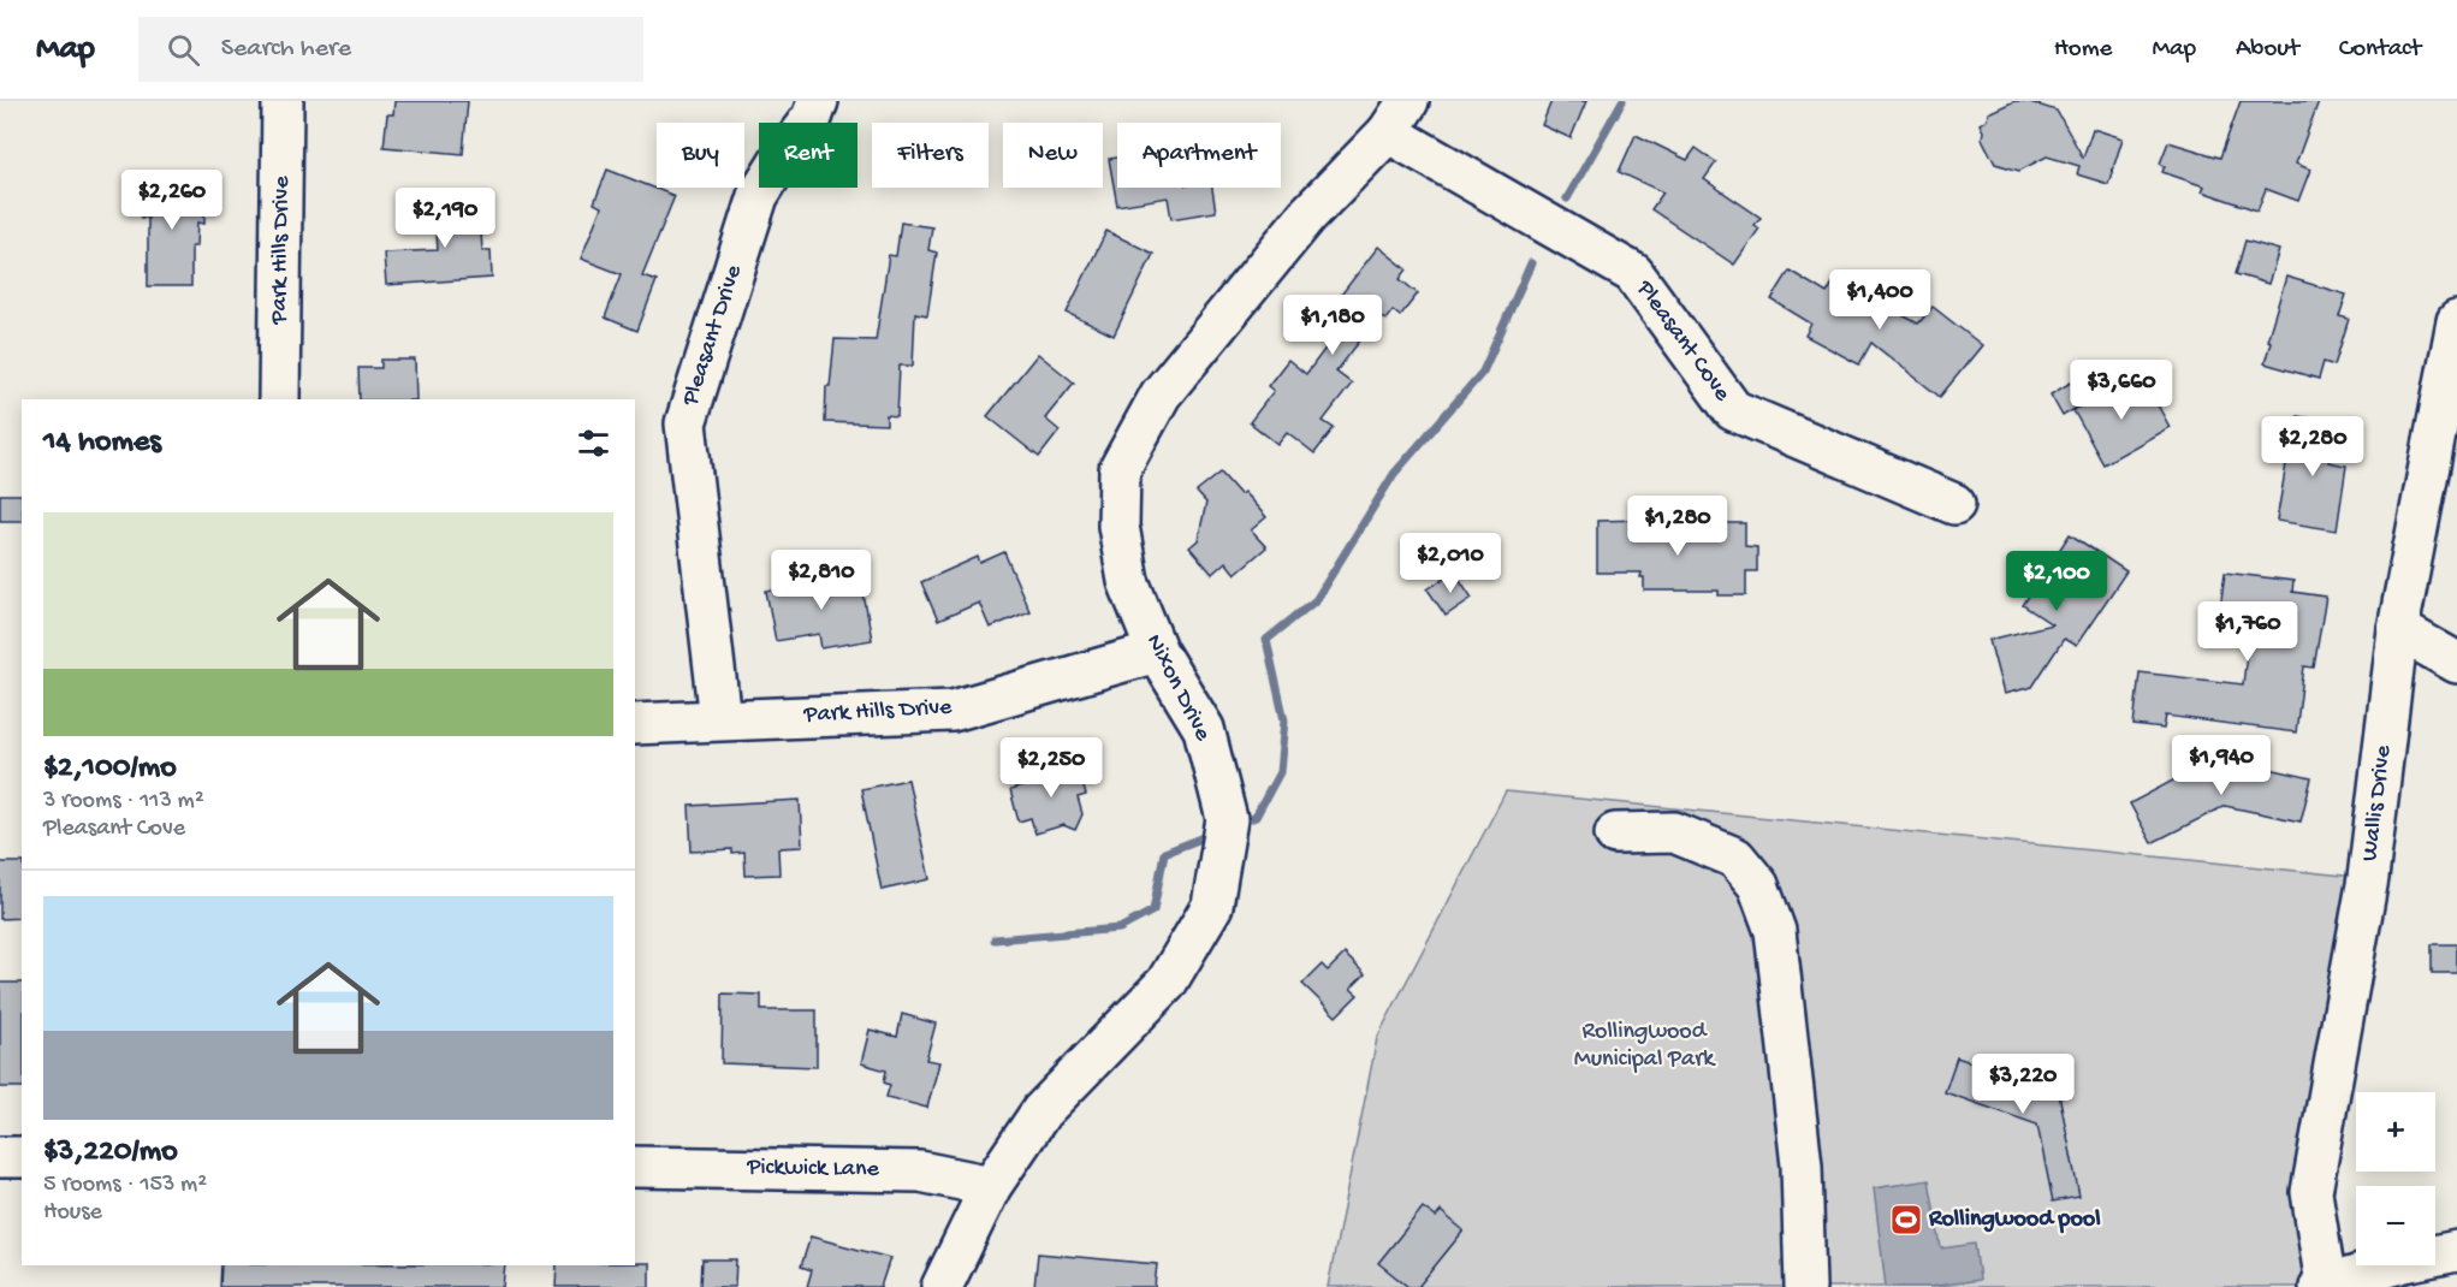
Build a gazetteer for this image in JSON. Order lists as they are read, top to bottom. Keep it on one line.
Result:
{"streets":{"street":["Park Hills Drive","Pleasant Drive","Pleasant Cove","Nixon Drive","Wallis Drive","Pickwick Lane"]},"crossings":[["Park Hills Drive","Pleasant Drive"],["Park Hills Drive","Nixon Drive"],["Pleasant Cove","Nixon Drive"],["Nixon Drive","Pickwick Lane"]],"parks":["Rollingwood Municipal Park"],"places":{"sports":["Rollingwood pool"]},"page":{"header":"Map","search":"Search here","nav":["Home","Map","About","Contact"],"chip":["Buy","Rent","Filters","New","Apartment"],"price":["$2,260","$2,190","$1,400","$1,180","$3,660","$2,280","$1,280","$2,010","$2,810","$2,100","$1,760","$1,940","$2,250","$3,220"],"heading":"14 homes","list":[{"name":"$2,100/mo","note":"3 rooms · 113 m² · Pleasant Cove"},{"name":"$3,220/mo","note":"5 rooms · 153 m² · House"}],"map_buttons":["+","−"]}}
